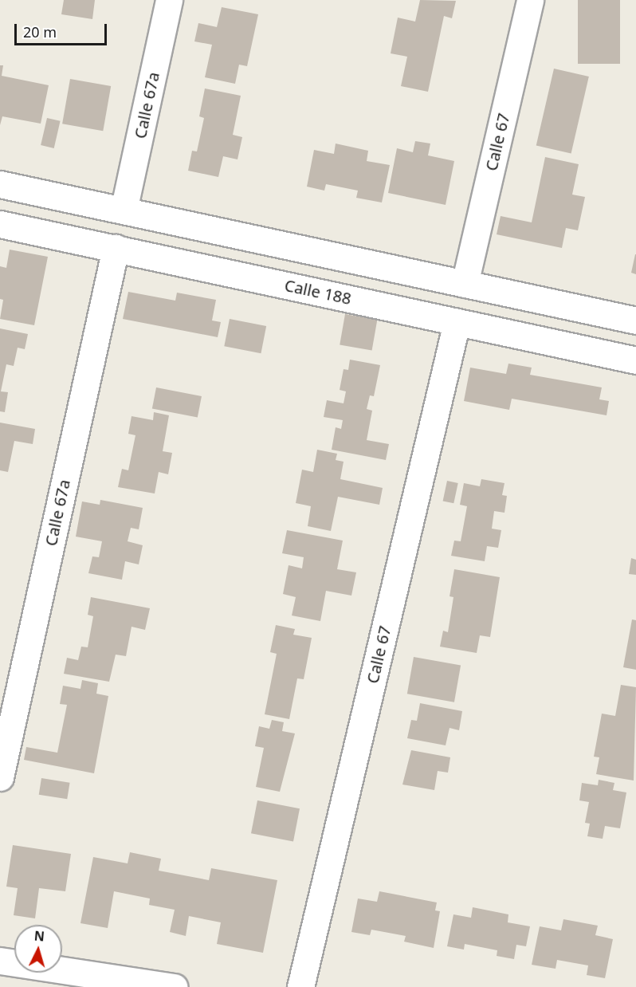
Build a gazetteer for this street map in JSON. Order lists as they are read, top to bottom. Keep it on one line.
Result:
{"streets":{"street":["Calle 67a","Calle 67","Calle 188"]},"crossings":[["Calle 67a","Calle 188"],["Calle 67","Calle 188"]],"scale_bar":"20 m","north":"top"}
